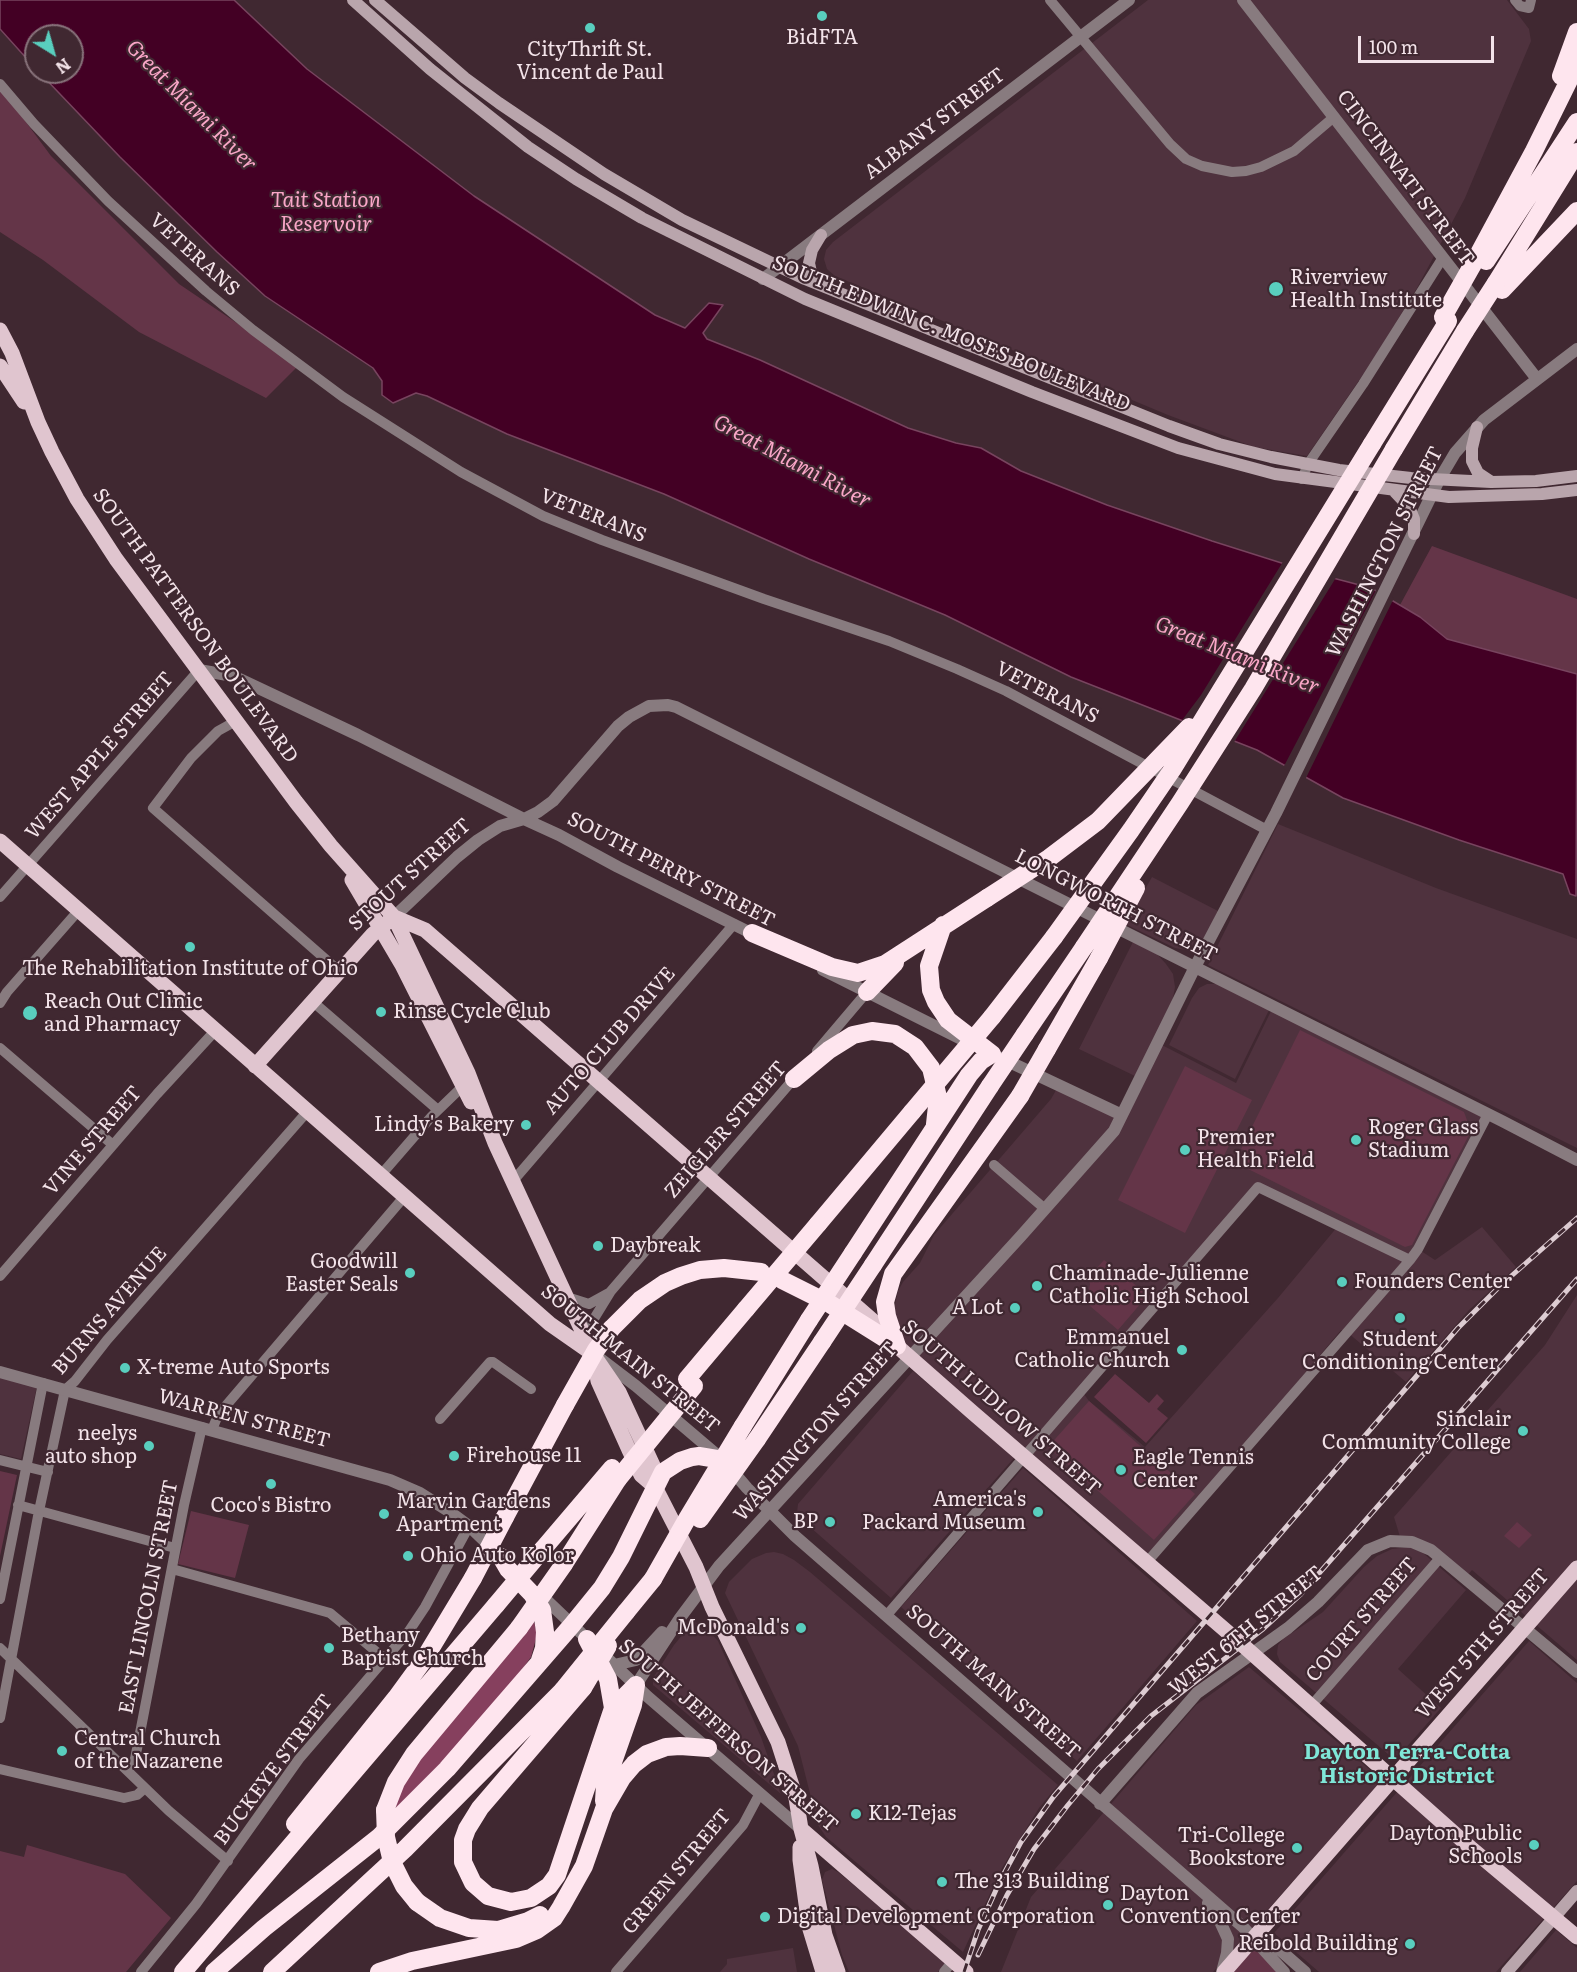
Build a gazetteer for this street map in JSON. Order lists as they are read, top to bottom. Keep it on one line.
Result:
{"streets":{"main road":["SOUTH EDWIN C. MOSES BOULEVARD","SOUTH PATTERSON BOULEVARD","STOUT STREET","SOUTH MAIN STREET","SOUTH LUDLOW STREET","WEST 5TH STREET","SOUTH JEFFERSON STREET"],"street":["ALBANY STREET","CINCINNATI STREET","VETERANS","WASHINGTON STREET","WEST APPLE STREET","SOUTH PERRY STREET","LONGWORTH STREET","AUTO CLUB DRIVE","ZEIGLER STREET","VINE STREET","BURNS AVENUE","WARREN STREET","EAST LINCOLN STREET","COURT STREET","WEST 6TH STREET","BUCKEYE STREET","GREEN STREET"]},"crossings":[["ALBANY STREET","SOUTH EDWIN C. MOSES BOULEVARD"],["CINCINNATI STREET","WASHINGTON STREET"],["VETERANS","WASHINGTON STREET"],["SOUTH EDWIN C. MOSES BOULEVARD","WASHINGTON STREET"],["WASHINGTON STREET","SOUTH PATTERSON BOULEVARD"],["WASHINGTON STREET","SOUTH PERRY STREET"],["WASHINGTON STREET","LONGWORTH STREET"],["WASHINGTON STREET","SOUTH MAIN STREET"],["WASHINGTON STREET","SOUTH LUDLOW STREET"],["SOUTH PATTERSON BOULEVARD","WEST APPLE STREET"],["SOUTH PATTERSON BOULEVARD","SOUTH PERRY STREET"],["SOUTH PATTERSON BOULEVARD","STOUT STREET"],["SOUTH PATTERSON BOULEVARD","AUTO CLUB DRIVE"],["SOUTH PATTERSON BOULEVARD","ZEIGLER STREET"],["SOUTH PATTERSON BOULEVARD","SOUTH MAIN STREET"],["SOUTH PATTERSON BOULEVARD","SOUTH LUDLOW STREET"],["SOUTH PATTERSON BOULEVARD","SOUTH JEFFERSON STREET"],["WEST APPLE STREET","SOUTH PERRY STREET"],["WEST APPLE STREET","SOUTH MAIN STREET"],["SOUTH PERRY STREET","STOUT STREET"],["SOUTH PERRY STREET","AUTO CLUB DRIVE"],["SOUTH PERRY STREET","ZEIGLER STREET"],["STOUT STREET","LONGWORTH STREET"],["STOUT STREET","SOUTH MAIN STREET"],["STOUT STREET","SOUTH LUDLOW STREET"],["AUTO CLUB DRIVE","SOUTH LUDLOW STREET"],["ZEIGLER STREET","SOUTH LUDLOW STREET"],["VINE STREET","SOUTH MAIN STREET"],["BURNS AVENUE","SOUTH MAIN STREET"],["BURNS AVENUE","WARREN STREET"],["SOUTH MAIN STREET","EAST LINCOLN STREET"],["SOUTH MAIN STREET","WEST 6TH STREET"],["SOUTH MAIN STREET","WEST 5TH STREET"],["SOUTH LUDLOW STREET","COURT STREET"],["SOUTH LUDLOW STREET","WEST 6TH STREET"],["SOUTH LUDLOW STREET","WEST 5TH STREET"],["WARREN STREET","EAST LINCOLN STREET"],["WARREN STREET","SOUTH JEFFERSON STREET"],["WARREN STREET","BUCKEYE STREET"],["COURT STREET","WEST 6TH STREET"],["WEST 6TH STREET","WEST 5TH STREET"],["SOUTH JEFFERSON STREET","BUCKEYE STREET"],["SOUTH JEFFERSON STREET","GREEN STREET"]],"districts":["Dayton Terra-Cotta Historic District"],"water":["Great Miami River","Tait Station Reservoir"],"places":["BidFTA","CityThrift St. Vincent de Paul","Riverview Health Institute","The Rehabilitation Institute of Ohio","Rinse Cycle Club","Reach Out Clinic and Pharmacy","Lindy's Bakery","Roger Glass Stadium","Premier Health Field","Daybreak","Goodwill Easter Seals","Founders Center","Chaminade-Julienne Catholic High School","A Lot","Student Conditioning Center","Emmanuel Catholic Church","X-treme Auto Sports","Sinclair Community College","neelys auto shop","Firehouse 11","Eagle Tennis Center","Coco's Bistro","America's Packard Museum","Marvin Gardens Apartment","BP","Ohio Auto Kolor","McDonald's","Bethany Baptist Church","Central Church of the Nazarene","K12-Tejas","Dayton Public Schools","Tri-College Bookstore","The 313 Building","Dayton Convention Center","Digital Development Corporation","Reibold Building"],"scale_bar":"100 m","north":"bottom right"}
